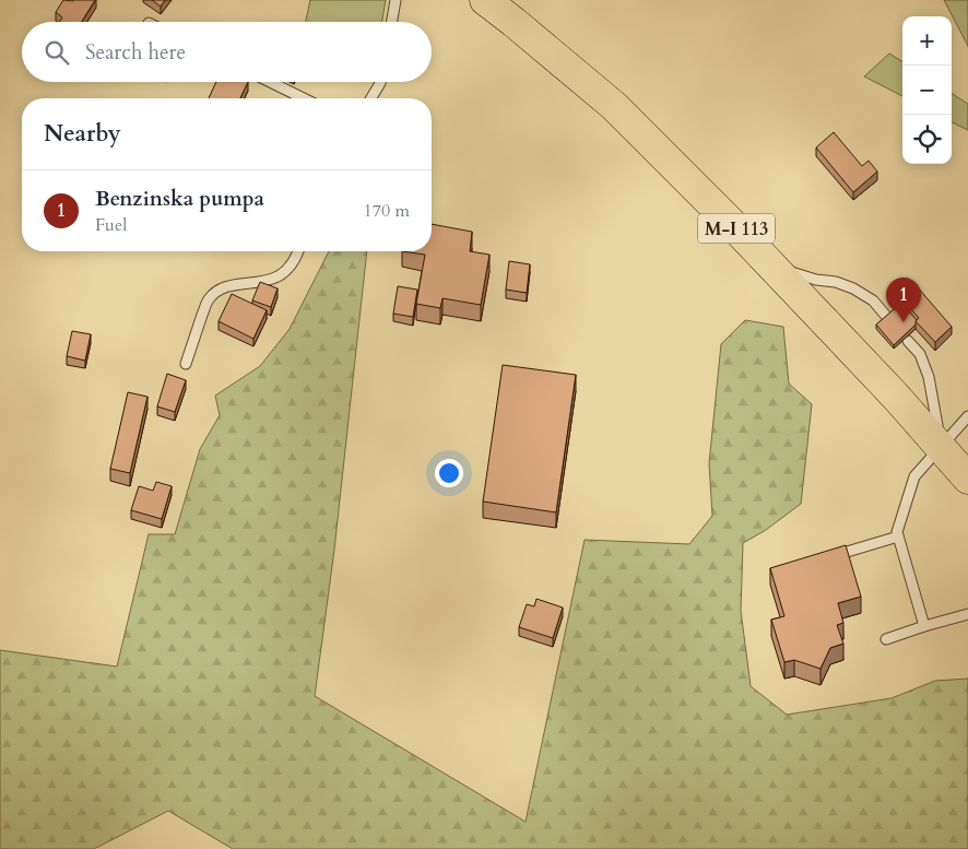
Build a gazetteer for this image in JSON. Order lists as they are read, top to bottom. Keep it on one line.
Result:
{"streets":{"main road":["M-I 113"]},"page":{"map_buttons":["+","−"],"search":"Search here","heading":"Nearby","list":[{"mark":"1","name":"Benzinska pumpa","note":"Fuel","value":"170 m"}],"pins":"1"}}
